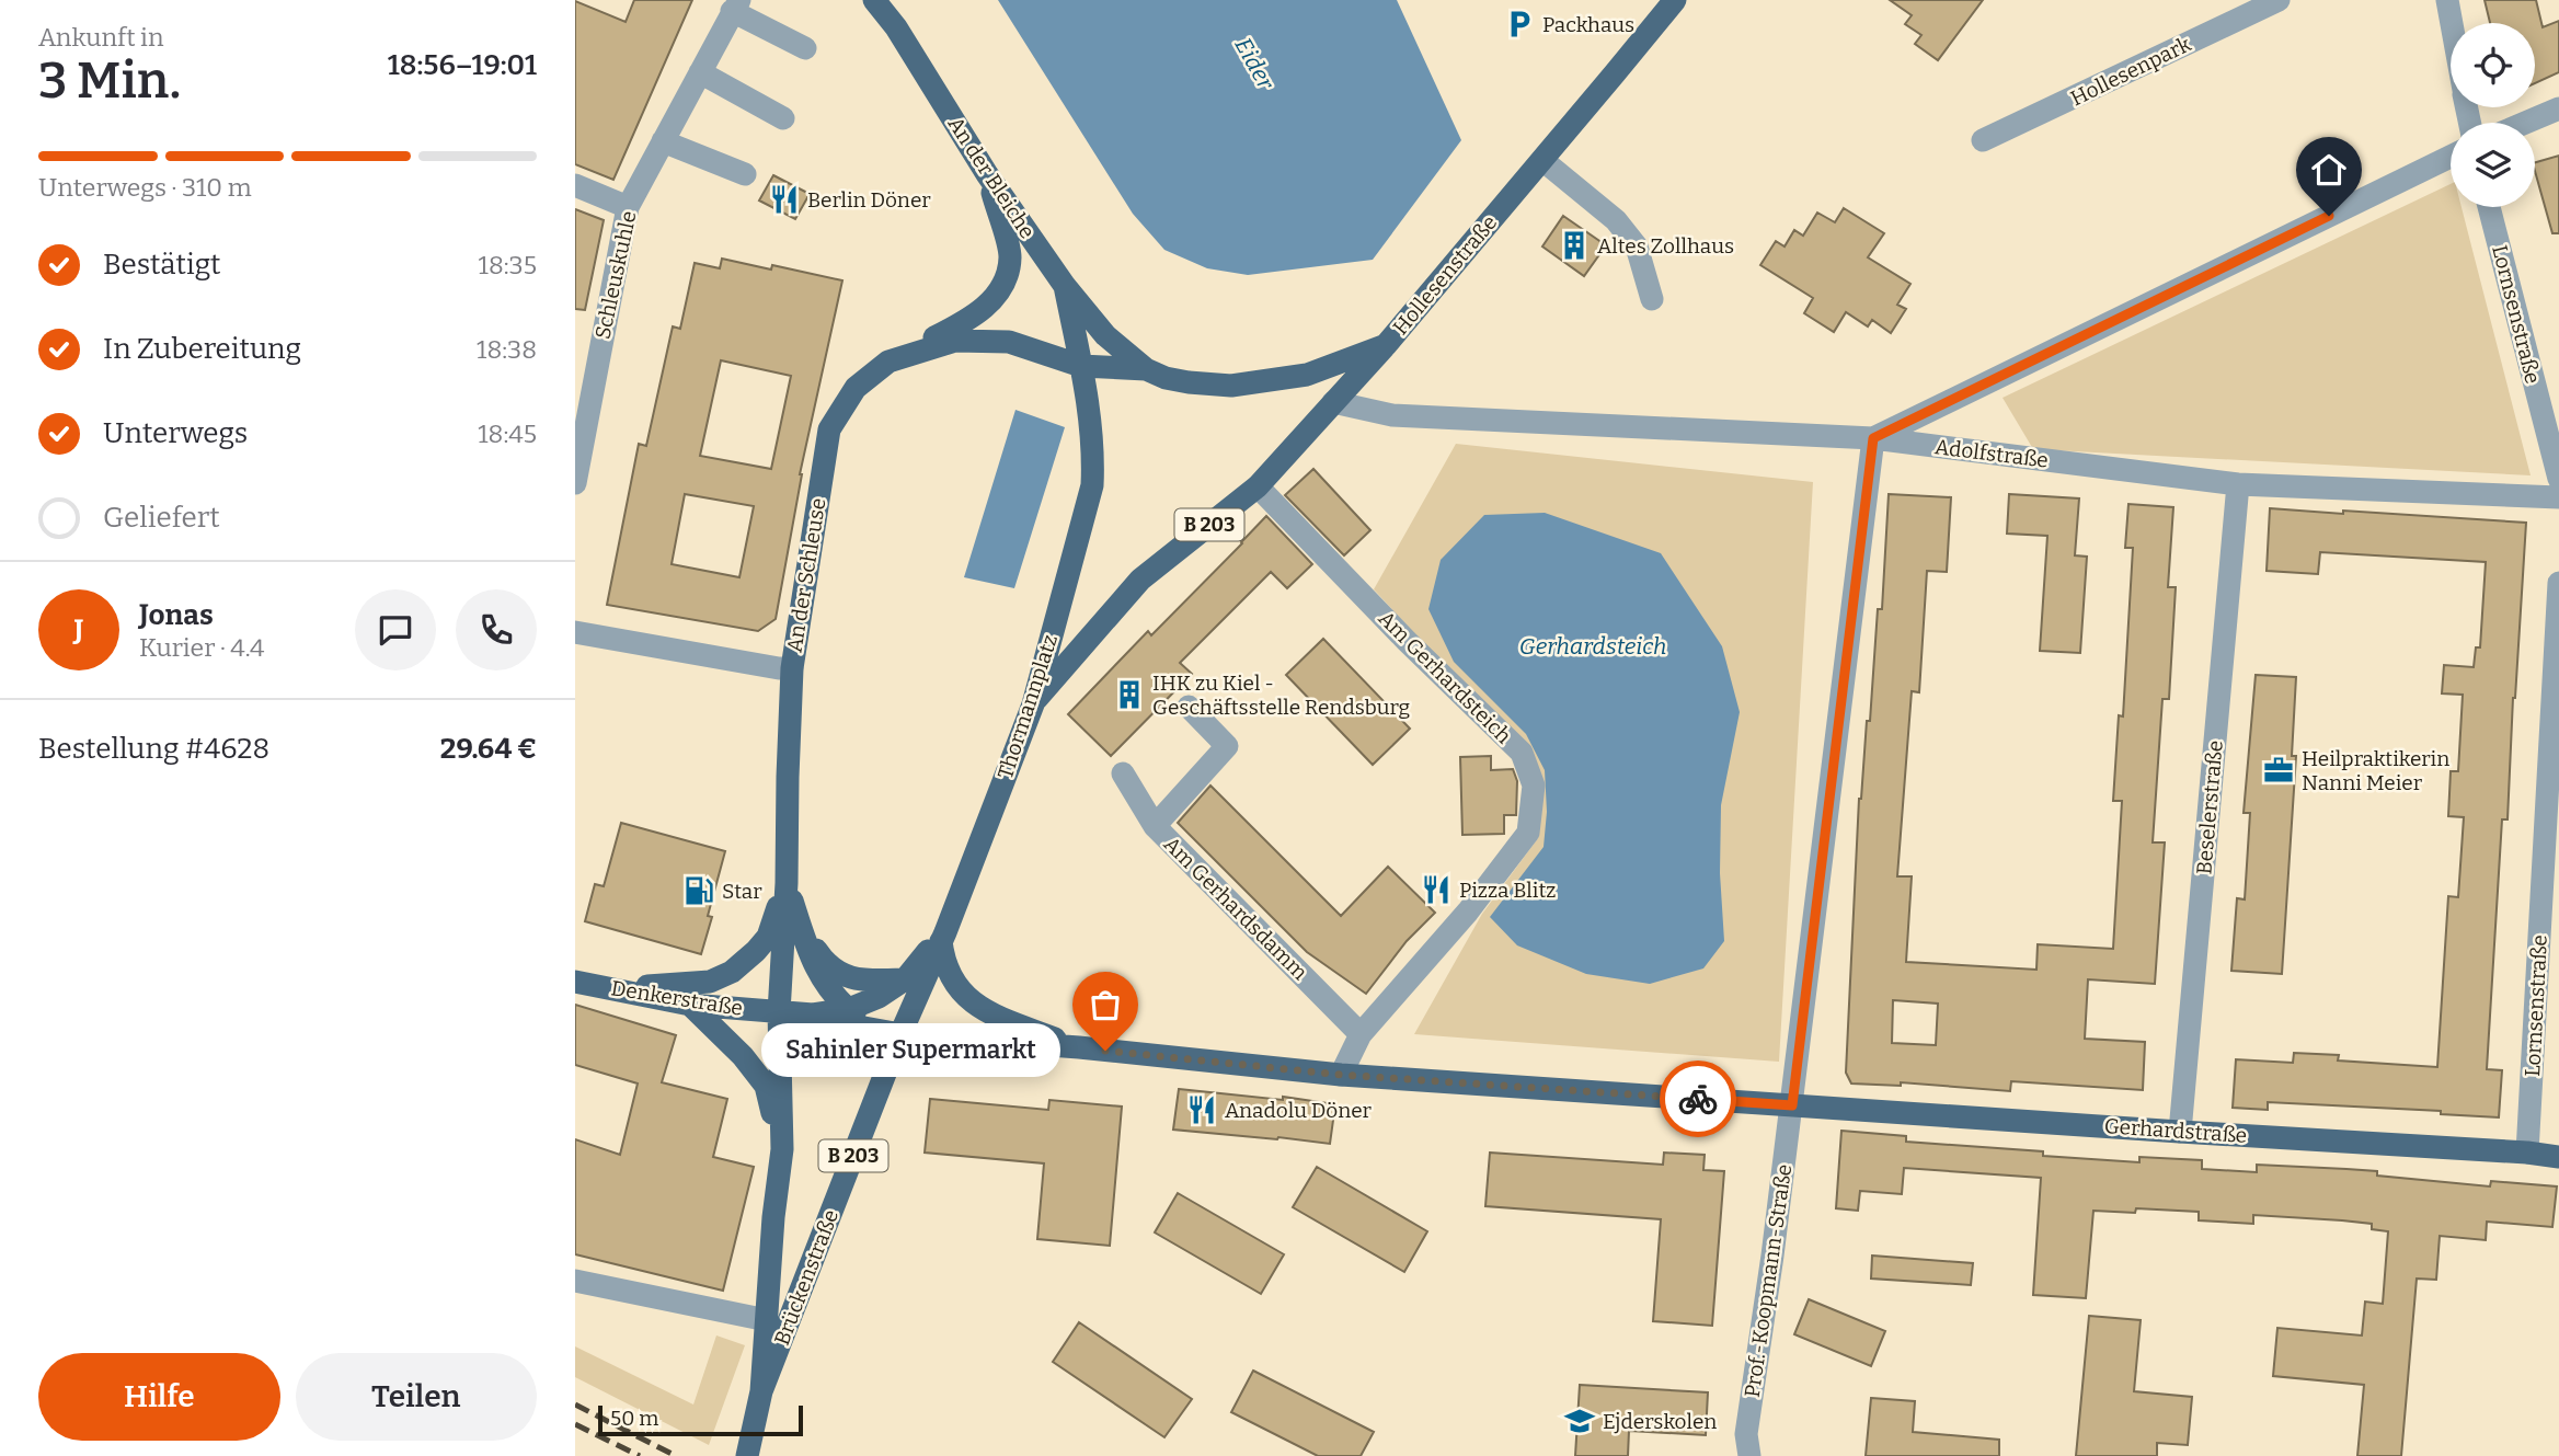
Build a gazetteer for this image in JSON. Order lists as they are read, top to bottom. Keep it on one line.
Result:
{"streets":{"main road":["An der Bleiche","Hollesenstraße","B 203","An der Schleuse","Thormannplatz","Denkerstraße","Gerhardstraße","Brückenstraße"],"street":["Hollesenpark","Schleuskuhle","Lornsenstraße","Adolfstraße","Am Gerhardsteich","Beselerstraße","Am Gerhardsdamm","Prof.-Koopmann-Straße"]},"crossings":[["An der Bleiche","Hollesenstraße"],["An der Bleiche","An der Schleuse"],["An der Bleiche","Thormannplatz"],["Hollesenstraße","B 203"],["Hollesenstraße","An der Schleuse"],["Hollesenstraße","Thormannplatz"],["Lornsenstraße","Gerhardstraße"],["Adolfstraße","B 203"],["Adolfstraße","Beselerstraße"],["Adolfstraße","Prof.-Koopmann-Straße"],["B 203","Am Gerhardsteich"],["B 203","Thormannplatz"],["An der Schleuse","Thormannplatz"],["An der Schleuse","Denkerstraße"],["An der Schleuse","Brückenstraße"],["Am Gerhardsteich","Am Gerhardsdamm"],["Thormannplatz","Brückenstraße"],["Beselerstraße","Gerhardstraße"],["Denkerstraße","Brückenstraße"],["Gerhardstraße","Prof.-Koopmann-Straße"]],"water":["Eider","Gerhardsteich"],"places":{"parking":["Packhaus"],"restaurant":["Berlin Döner","Pizza Blitz","Anadolu Döner"],"building":["Altes Zollhaus","IHK zu Kiel - Geschäftsstelle Rendsburg"],"office":["Heilpraktikerin Nanni Meier"],"fuel station":["Star"],"other":["Sahinler Supermarkt"],"school or university":["Ejderskolen"]},"scale_bar":"50 m","page":{"heading":["3 Min.","Ankunft in","18:56–19:01"],"panel":["Jonas","Kurier · 4.4","Bestellung #4628","29.64 €"],"bar":"Unterwegs · 310 m","list":[["Bestätigt","18:35"],["In Zubereitung","18:38"],["Unterwegs","18:45"],"Geliefert"],"round":"J","bubble":"Sahinler Supermarkt","buttons":["Hilfe","Teilen"],"scale":"50 m"}}
